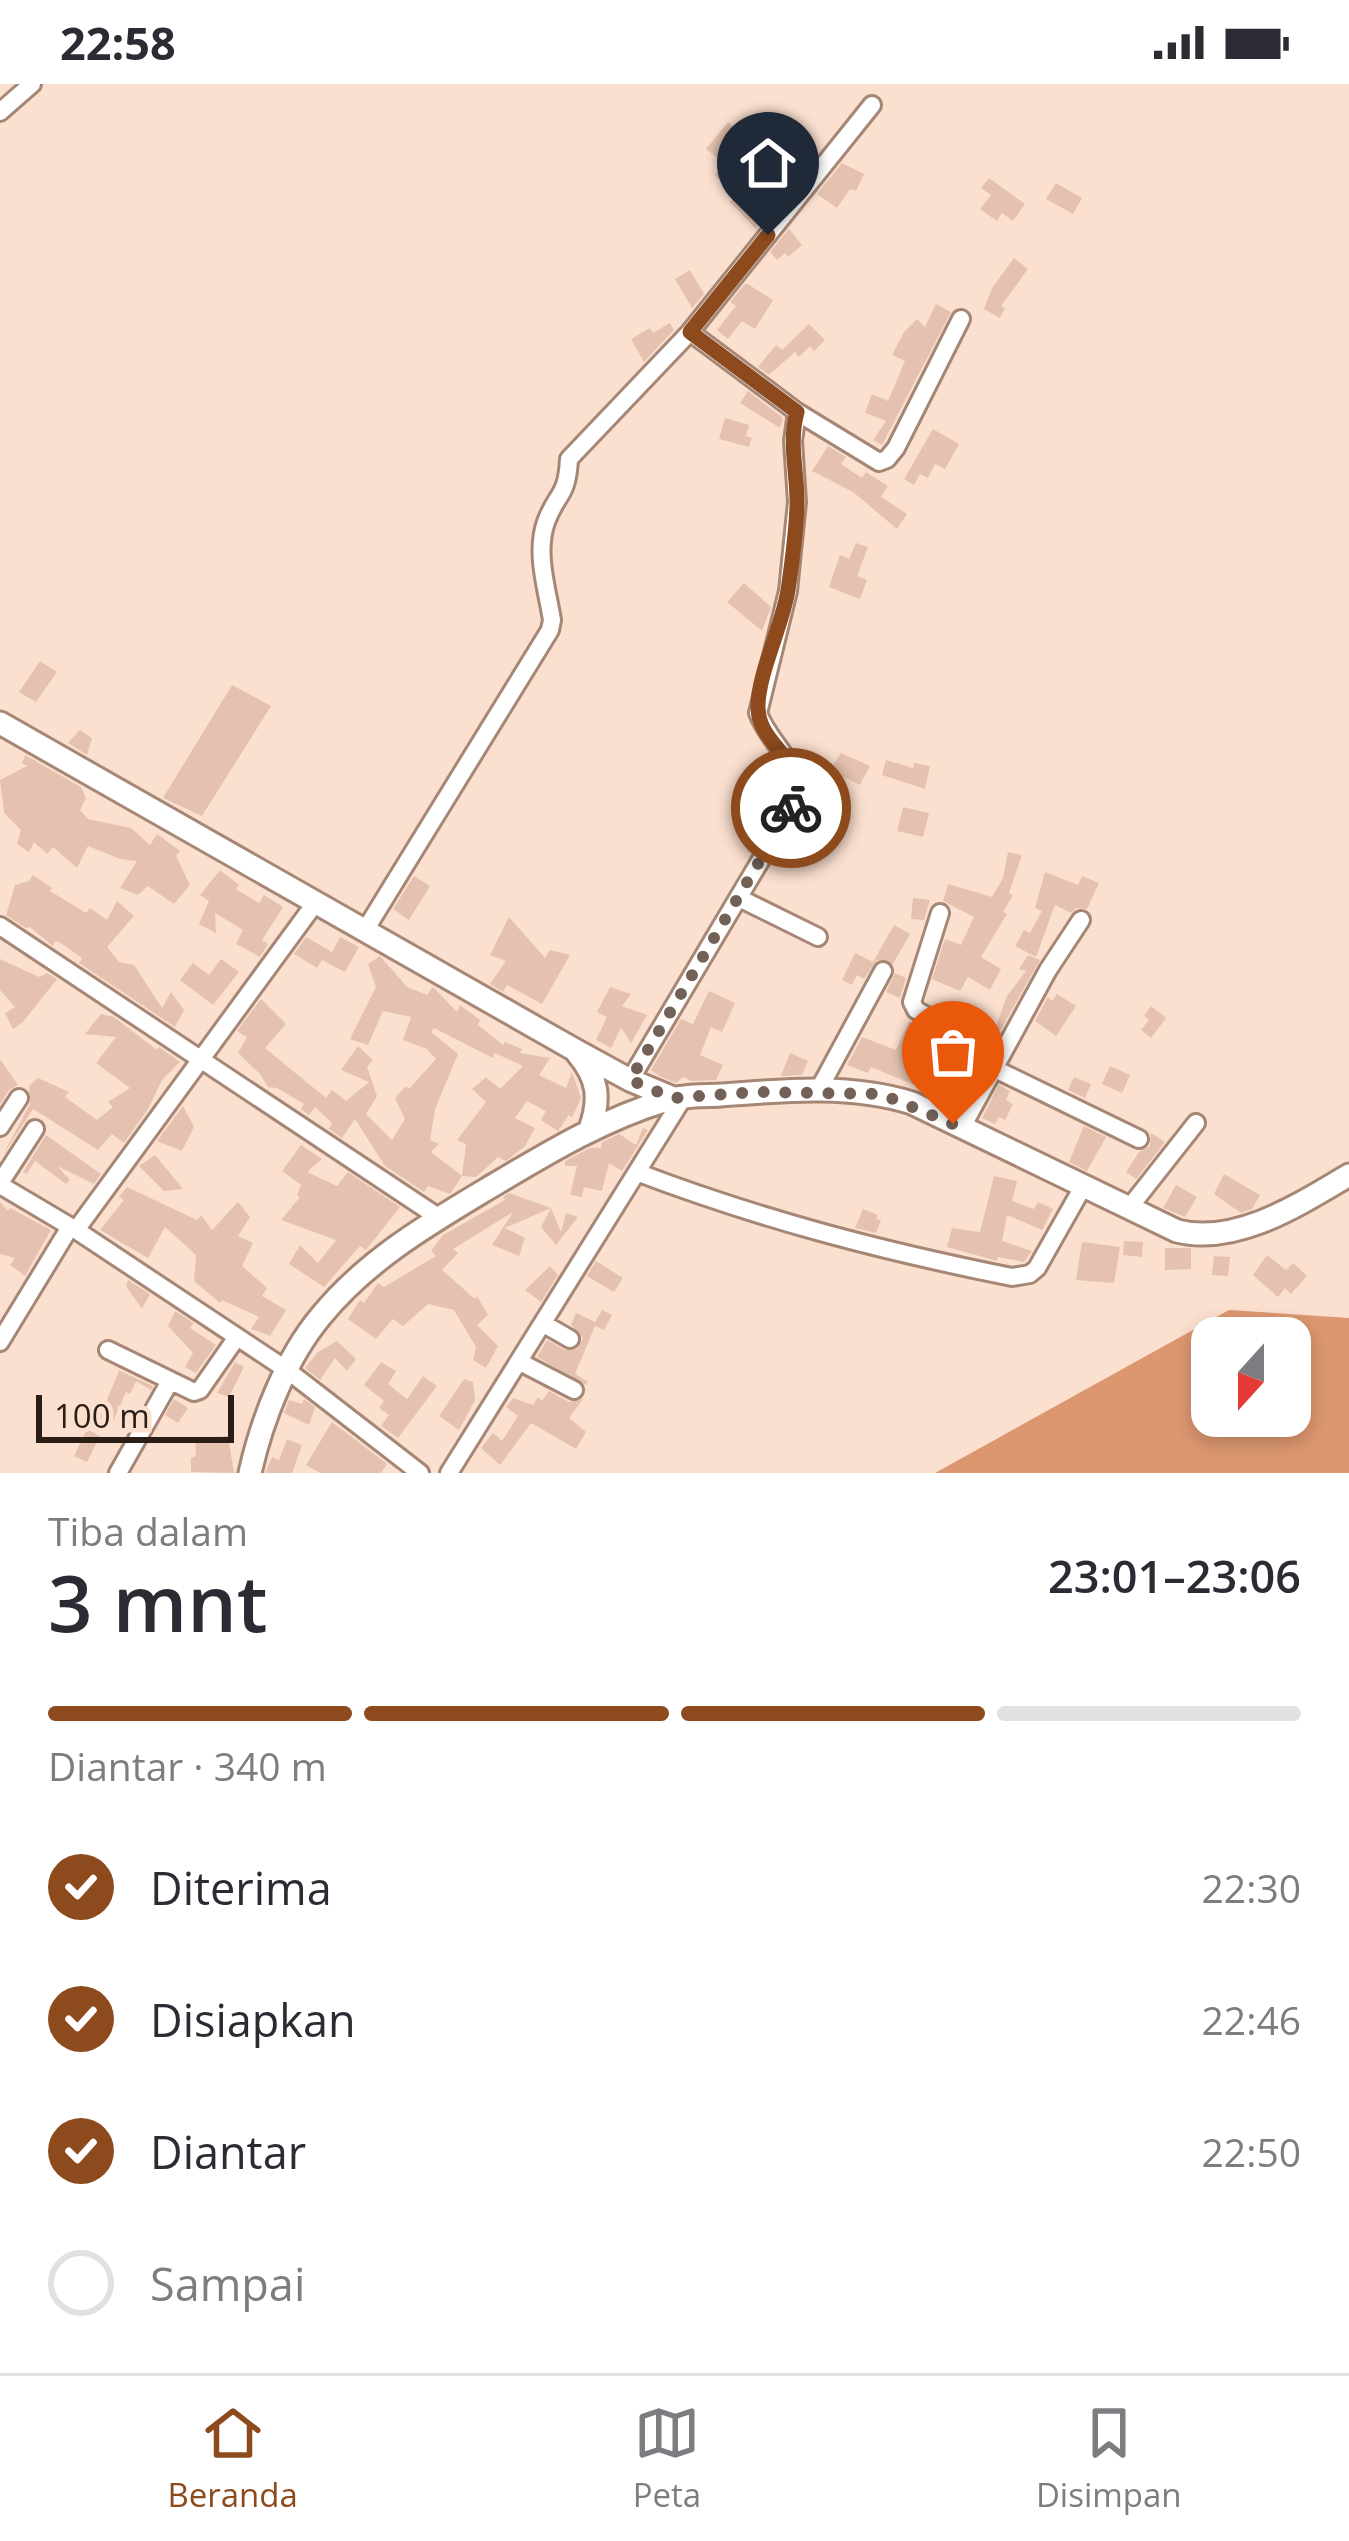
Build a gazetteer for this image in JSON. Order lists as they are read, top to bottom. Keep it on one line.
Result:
{"scale_bar":"100 m","north":"bottom","page":{"status":"22:58","scale":"100 m","heading":["3 mnt","Tiba dalam","23:01–23:06"],"bar":"Diantar · 340 m","list":[["Diterima","22:30"],["Disiapkan","22:46"],["Diantar","22:50"],"Sampai"],"tabs":["Beranda","Peta","Disimpan"]}}
